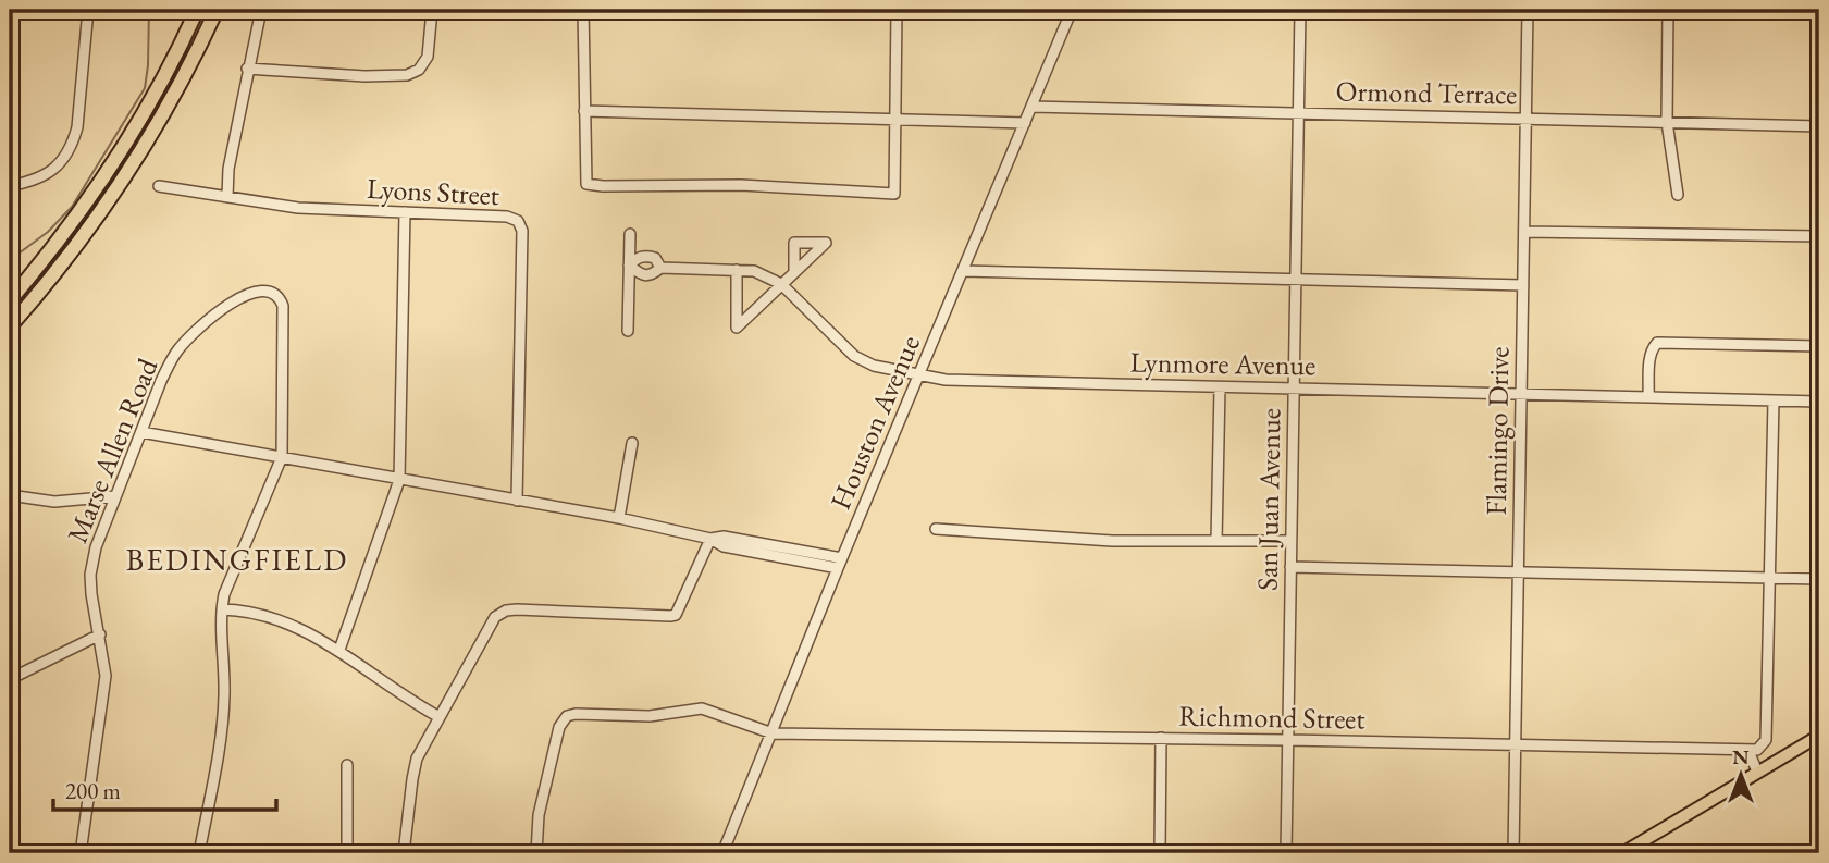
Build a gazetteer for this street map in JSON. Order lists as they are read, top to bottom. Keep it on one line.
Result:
{"streets":{"street":["Ormond Terrace","Lyons Street","Lynmore Avenue","Houston Avenue","Flamingo Drive","Marse Allen Road","San Juan Avenue","Richmond Street"]},"crossings":[["Ormond Terrace","Houston Avenue"],["Ormond Terrace","Flamingo Drive"],["Ormond Terrace","San Juan Avenue"],["Lynmore Avenue","Houston Avenue"],["Lynmore Avenue","Flamingo Drive"],["Lynmore Avenue","San Juan Avenue"],["Houston Avenue","Richmond Street"],["Flamingo Drive","Richmond Street"],["San Juan Avenue","Richmond Street"]],"districts":["BEDINGFIELD"],"scale_bar":"200 m","north":"top"}
